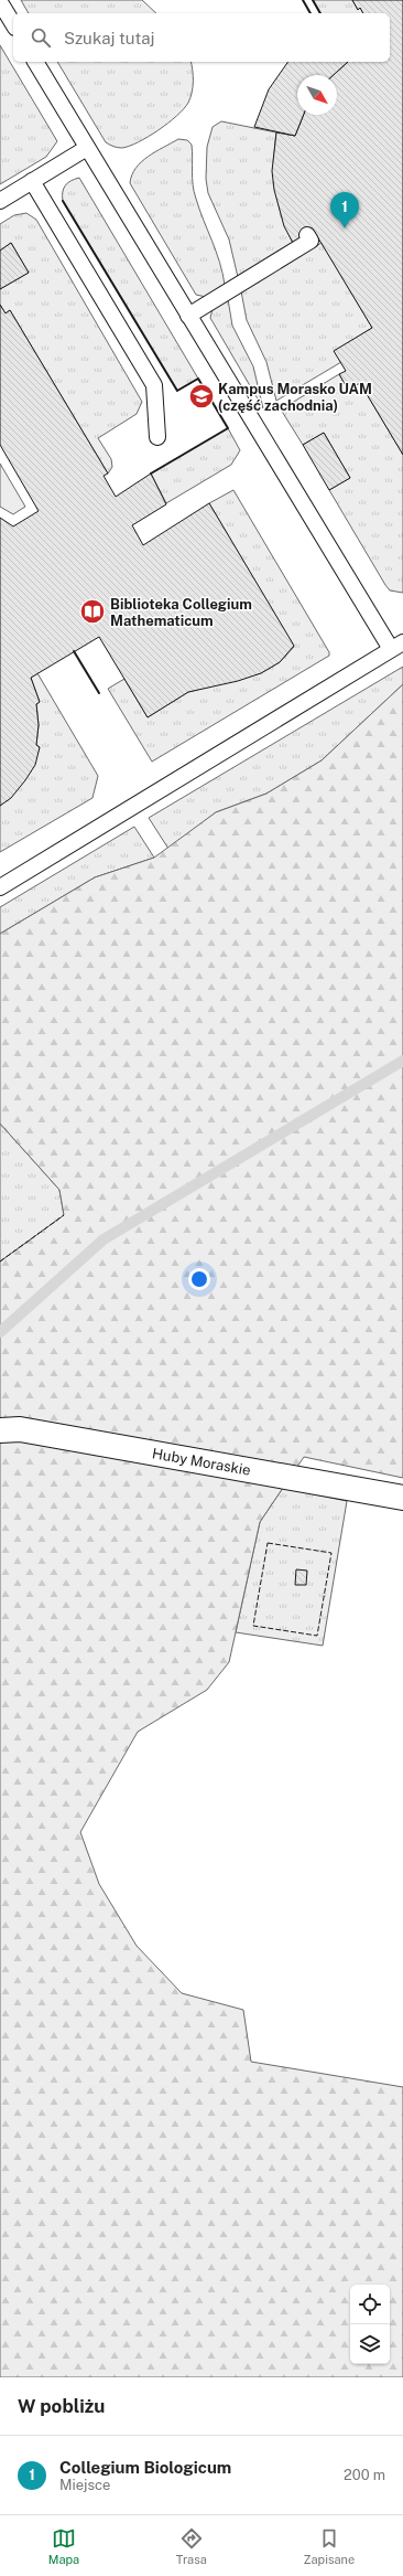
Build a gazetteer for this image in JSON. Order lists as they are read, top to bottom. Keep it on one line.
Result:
{"streets":{"street":["Huby Moraskie"]},"places":{"school or university":["Kampus Morasko UAM (część zachodnia)"],"library":["Biblioteka Collegium Mathematicum"]},"north":"bottom right","page":{"search":"Szukaj tutaj","pins":"1","heading":"W pobliżu","list":[{"mark":"1","name":"Collegium Biologicum","note":"Miejsce","value":"200 m"}],"nav":["Mapa","Trasa","Zapisane"]}}
